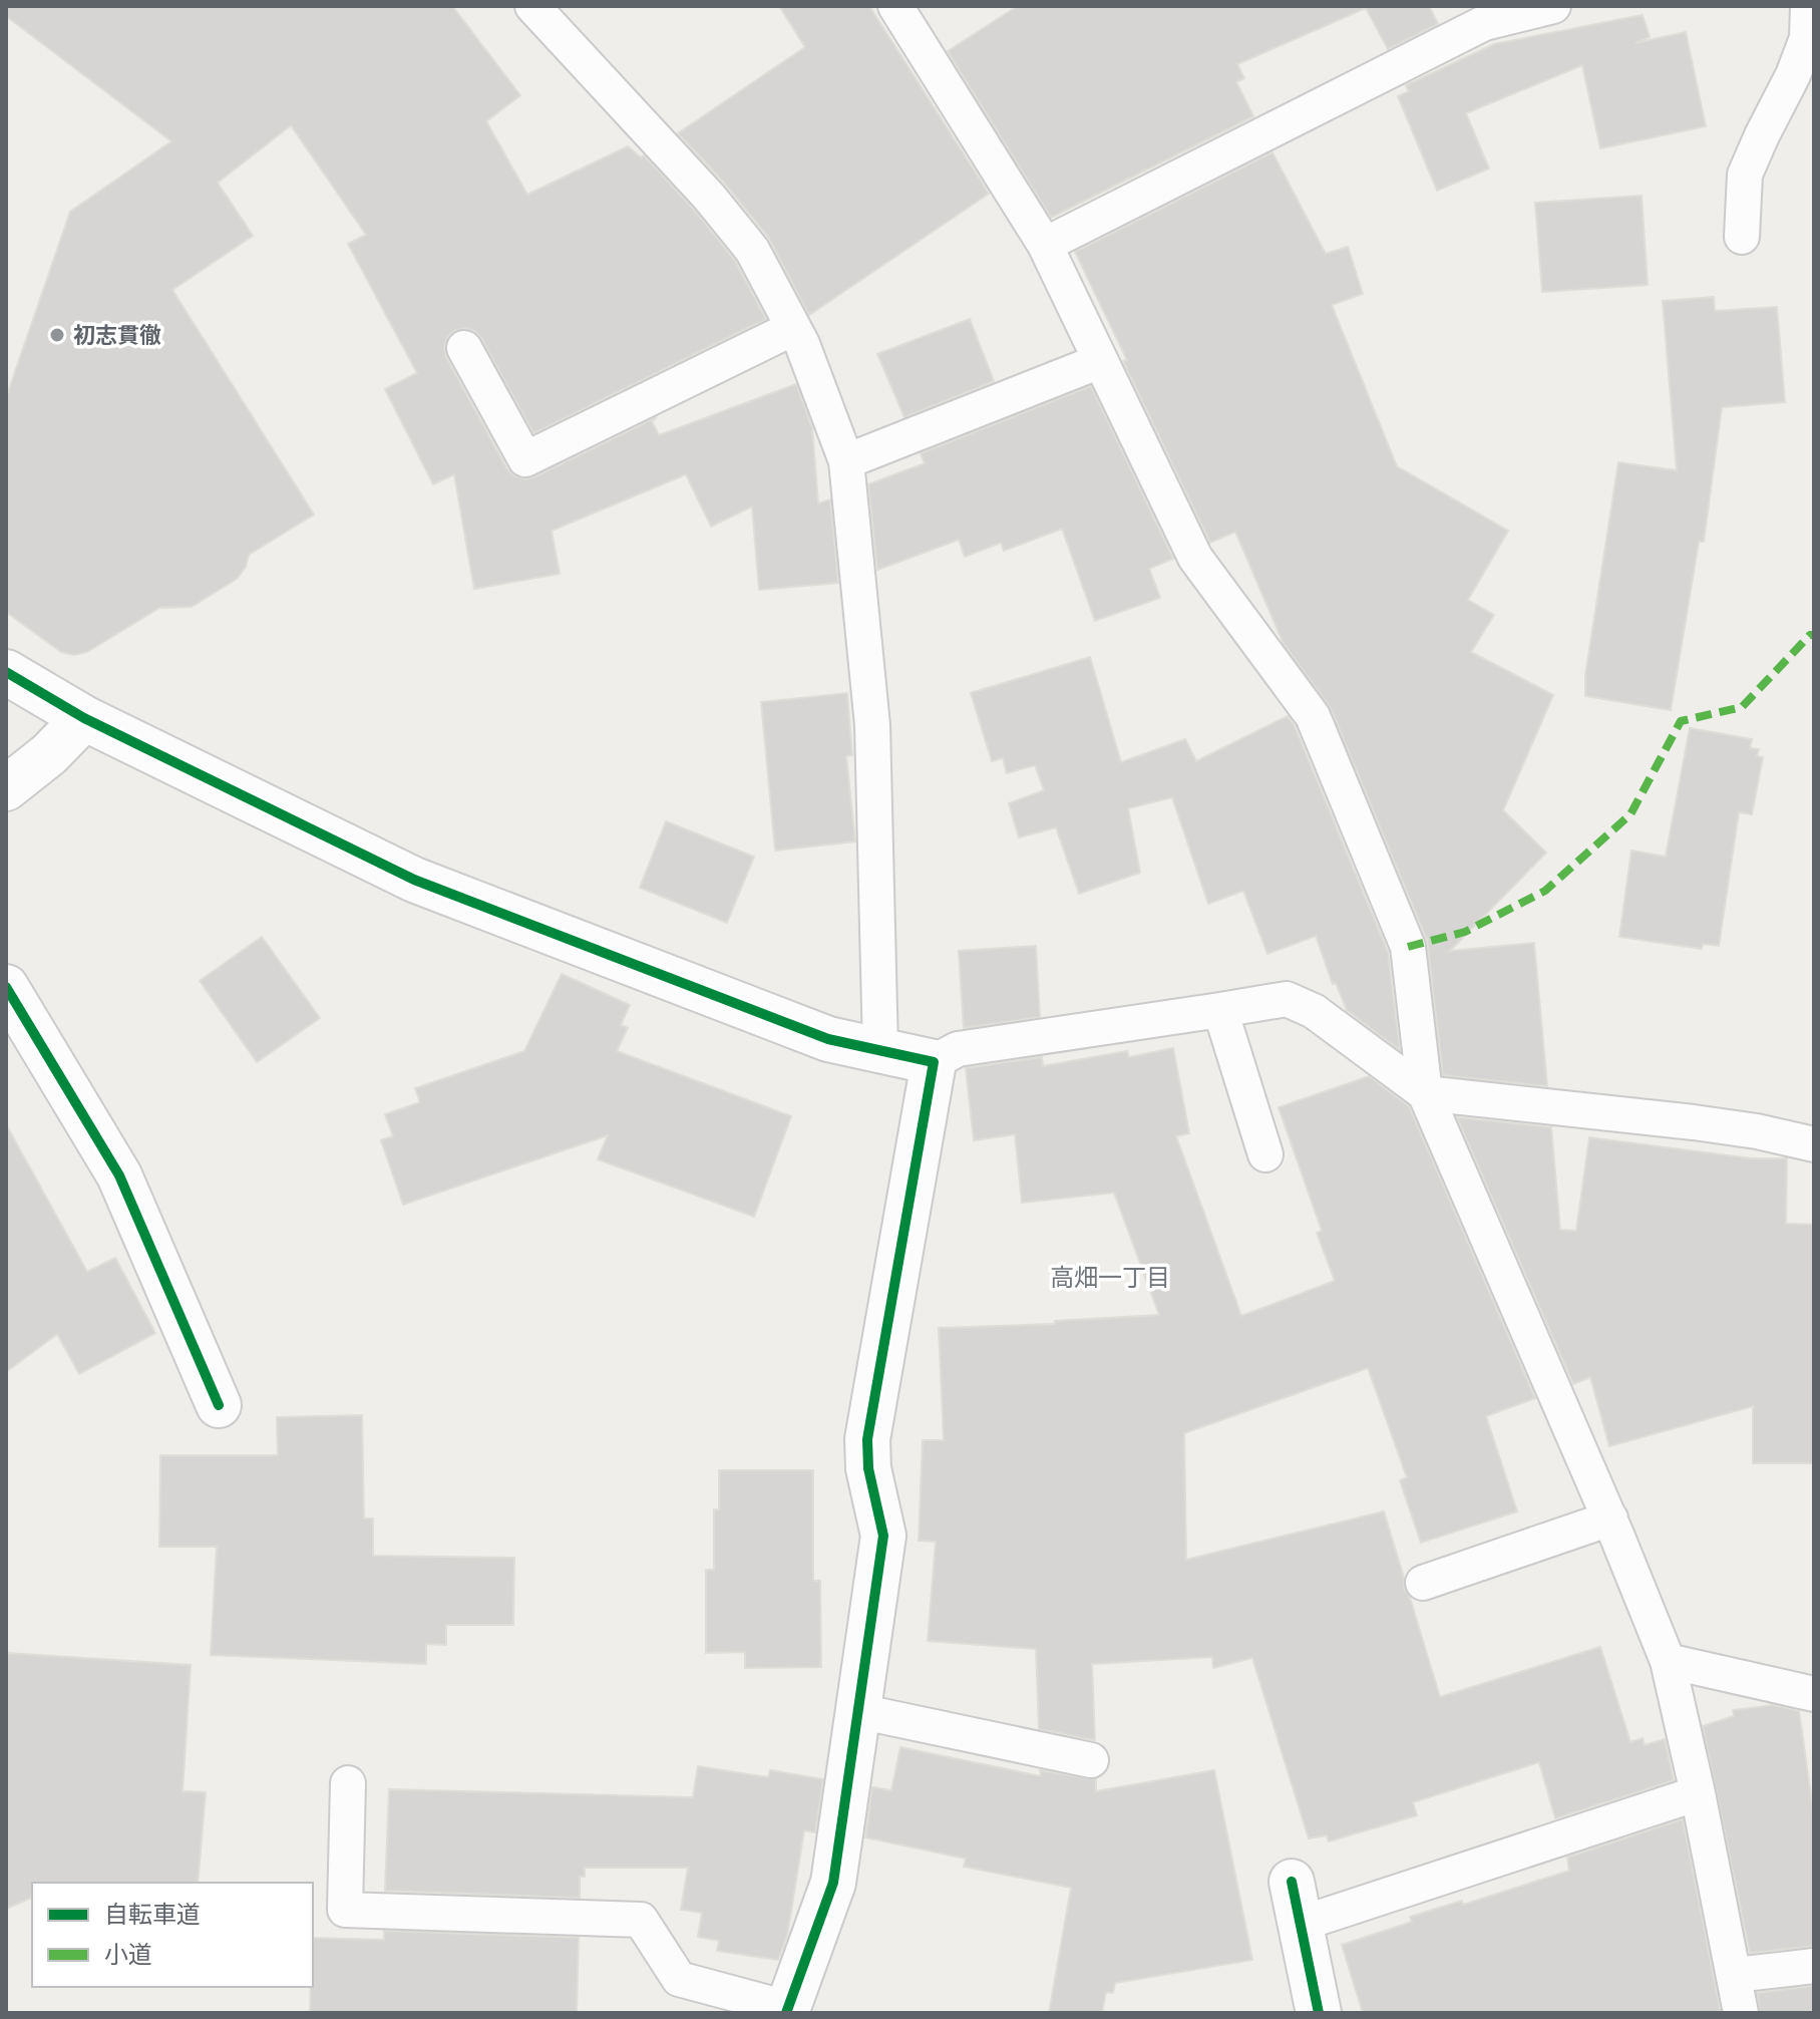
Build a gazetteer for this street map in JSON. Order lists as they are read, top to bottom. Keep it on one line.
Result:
{"districts":["高畑一丁目"],"places":["初志貫徹"],"legend":["自転車道","小道"]}
